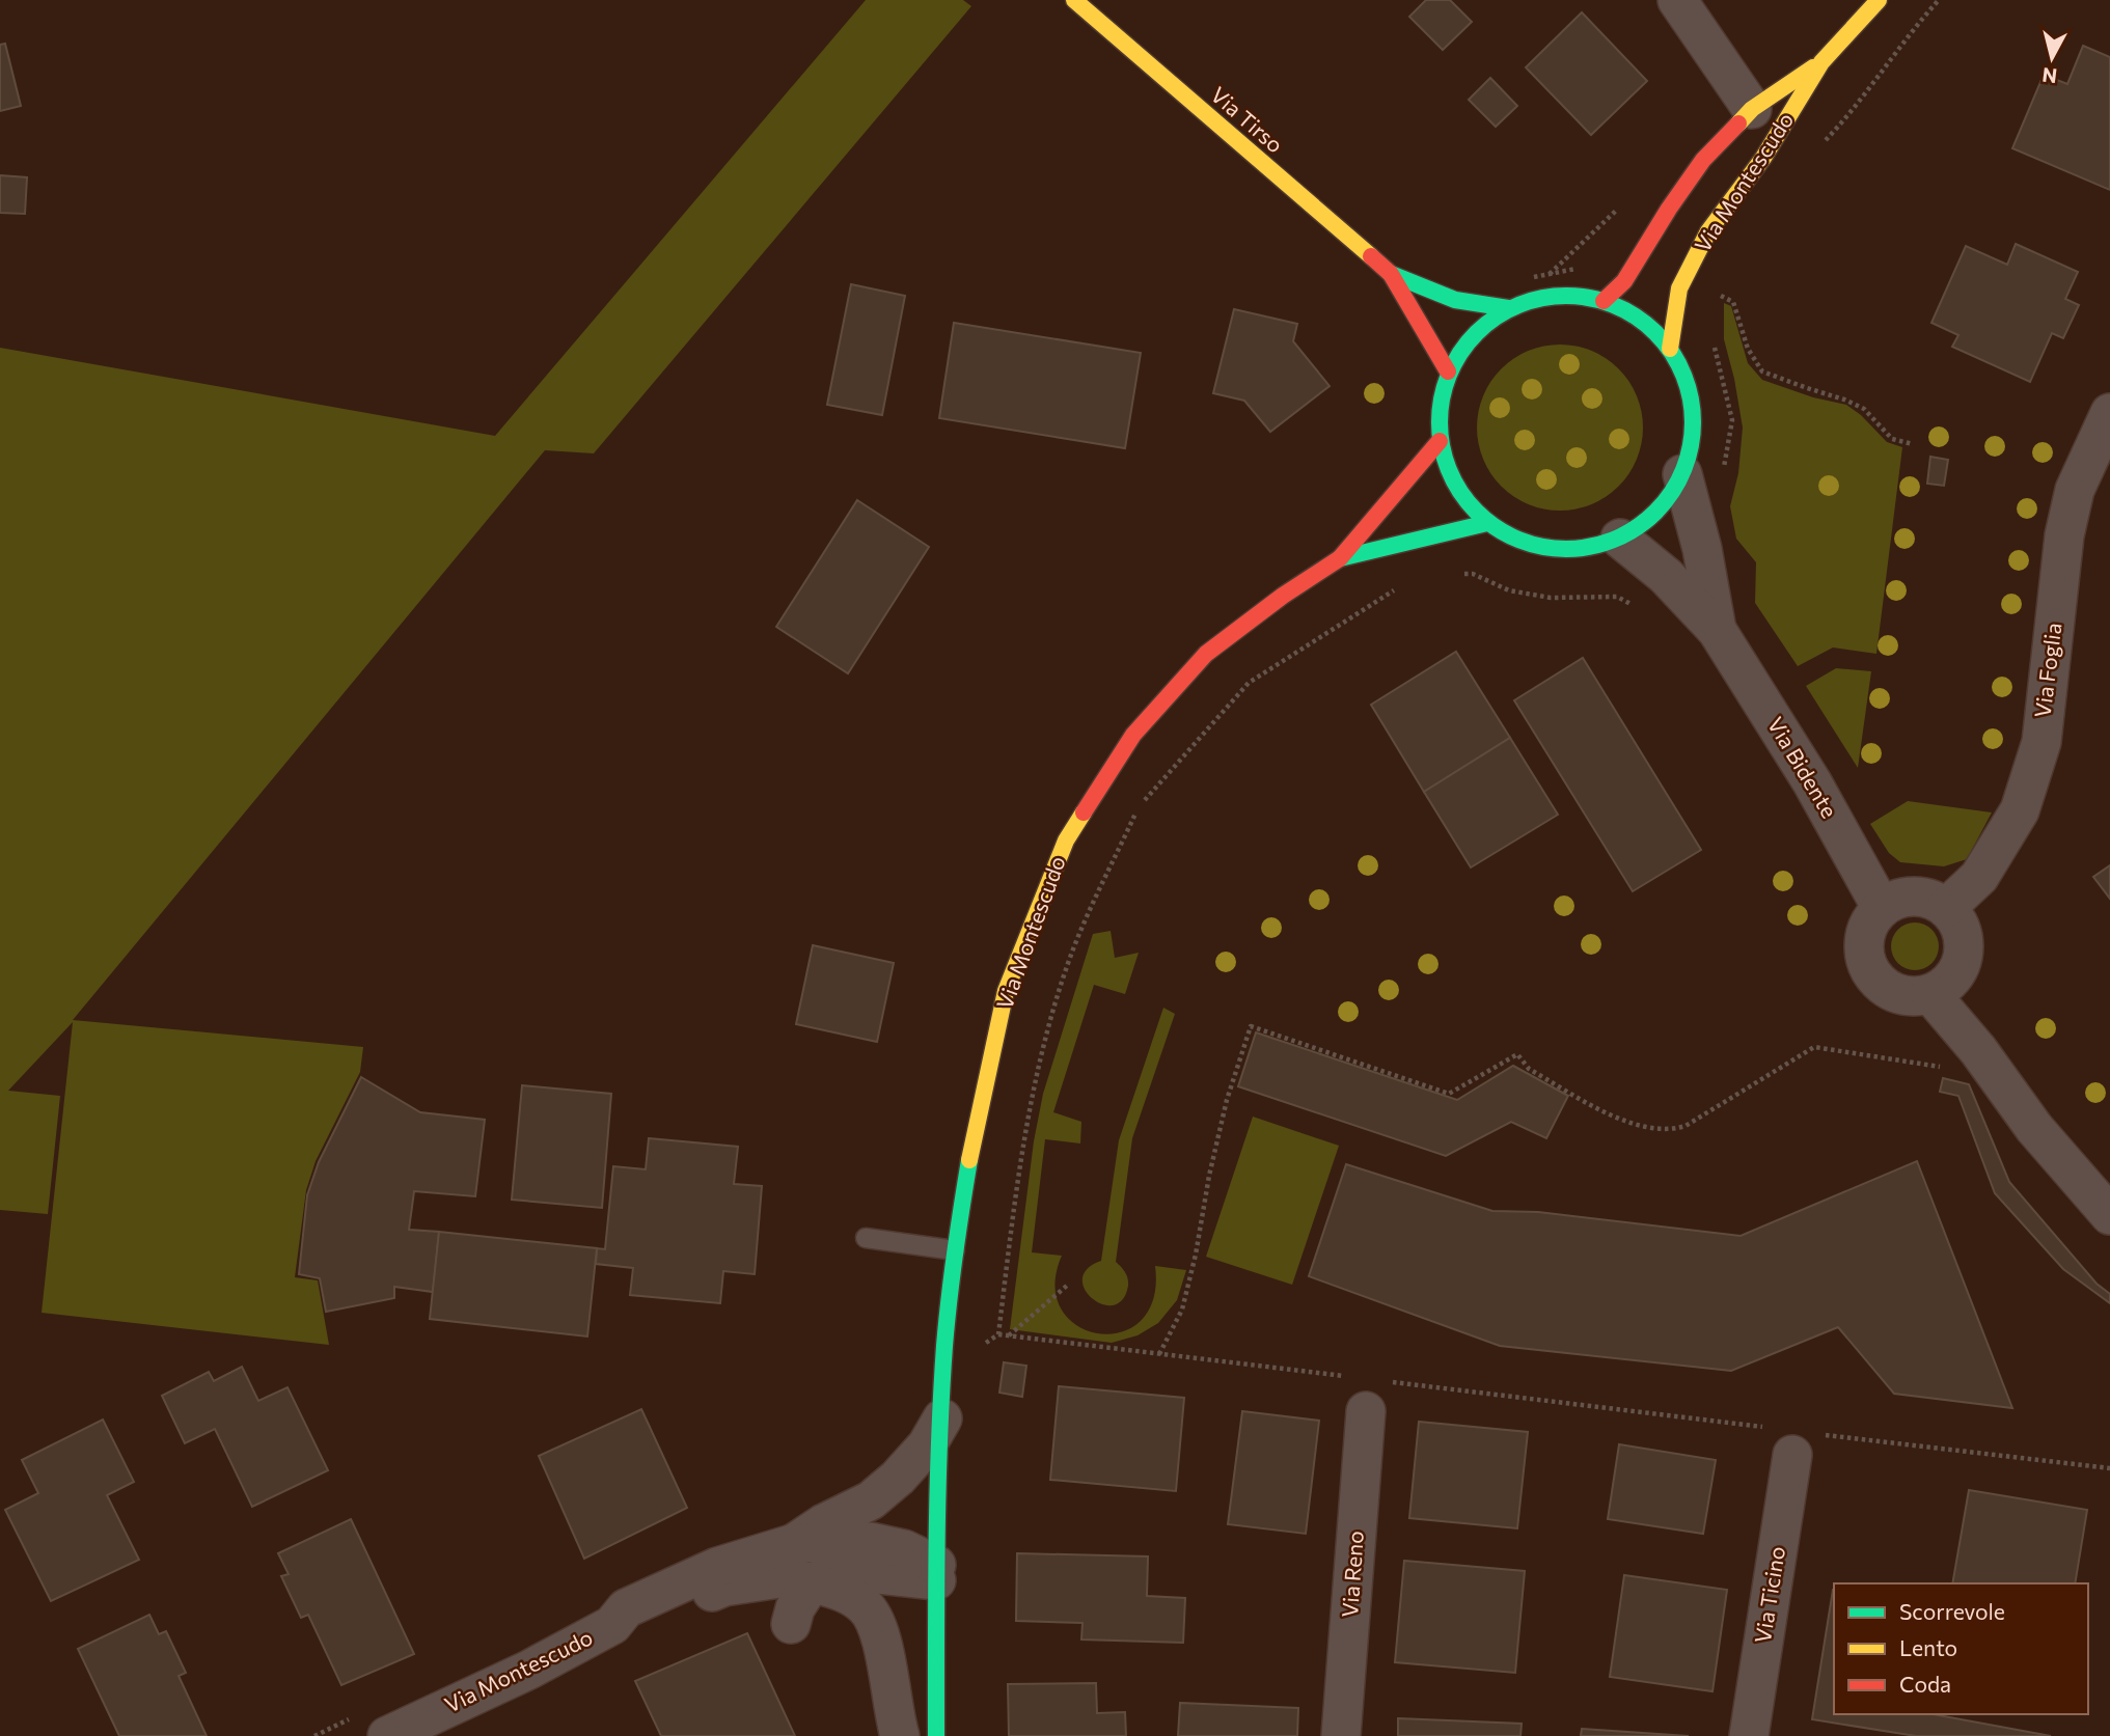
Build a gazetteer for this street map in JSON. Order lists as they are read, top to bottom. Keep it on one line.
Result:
{"streets":{"street":["Via Tirso","Via Montescudo","Via Foglia","Via Bidente","Via Reno","Via Ticino"]},"crossings":[["Via Tirso","Via Montescudo"],["Via Tirso","Via Bidente"],["Via Montescudo","Via Bidente"],["Via Foglia","Via Bidente"]],"legend":["Scorrevole","Lento","Coda"],"north":"bottom"}
